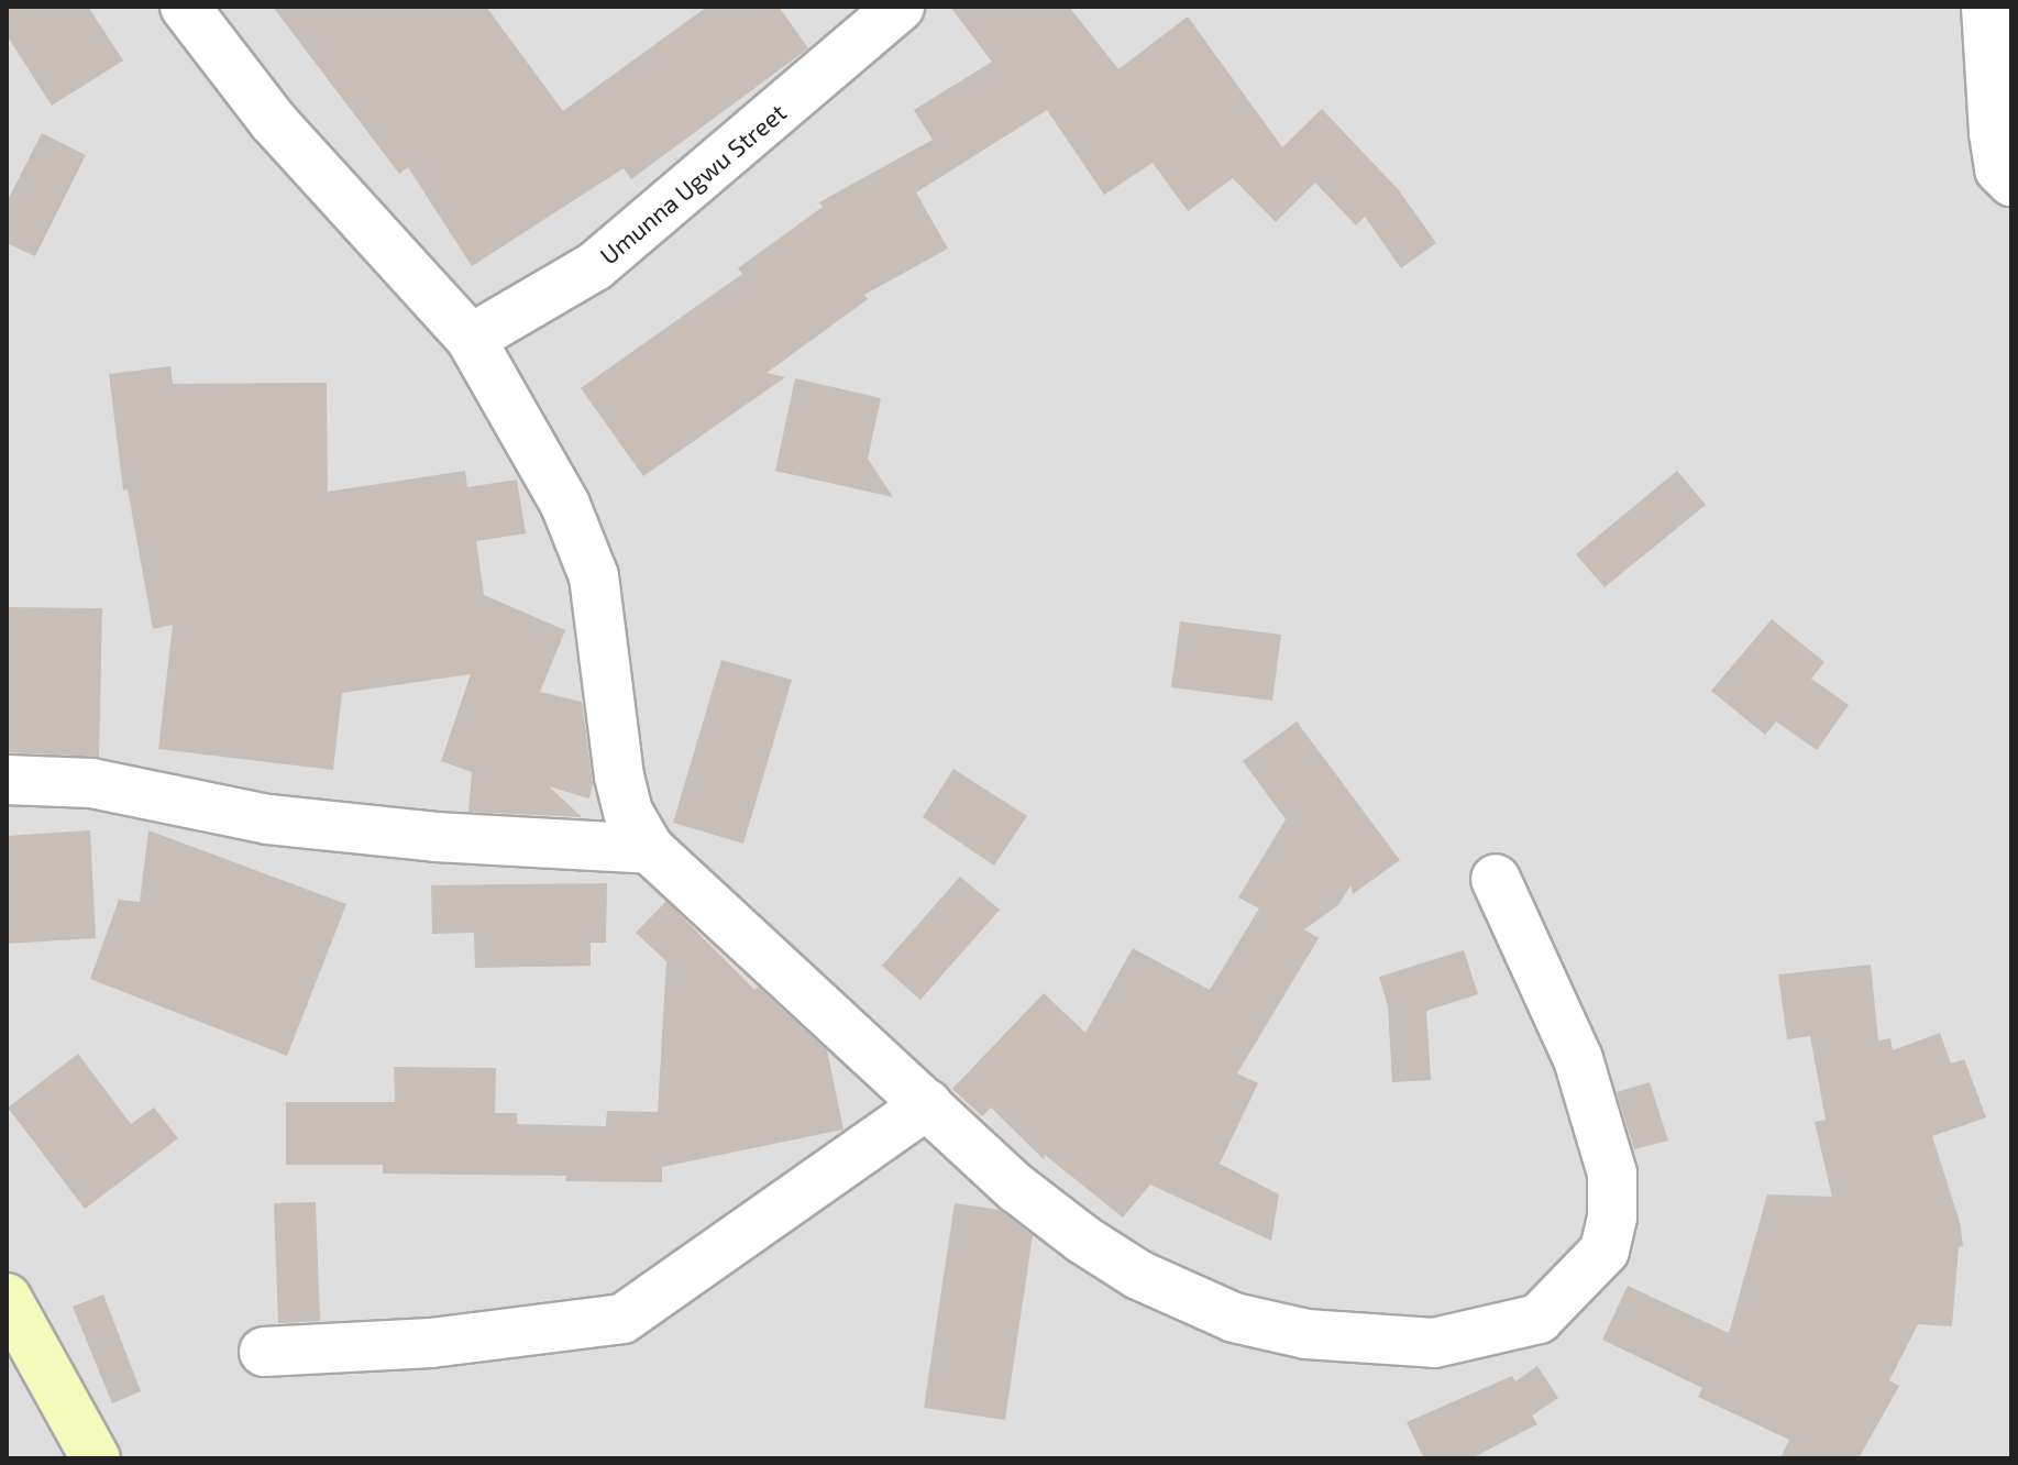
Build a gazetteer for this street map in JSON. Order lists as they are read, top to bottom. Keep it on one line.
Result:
{"streets":{"street":["Umunna Ugwu Street"]}}
